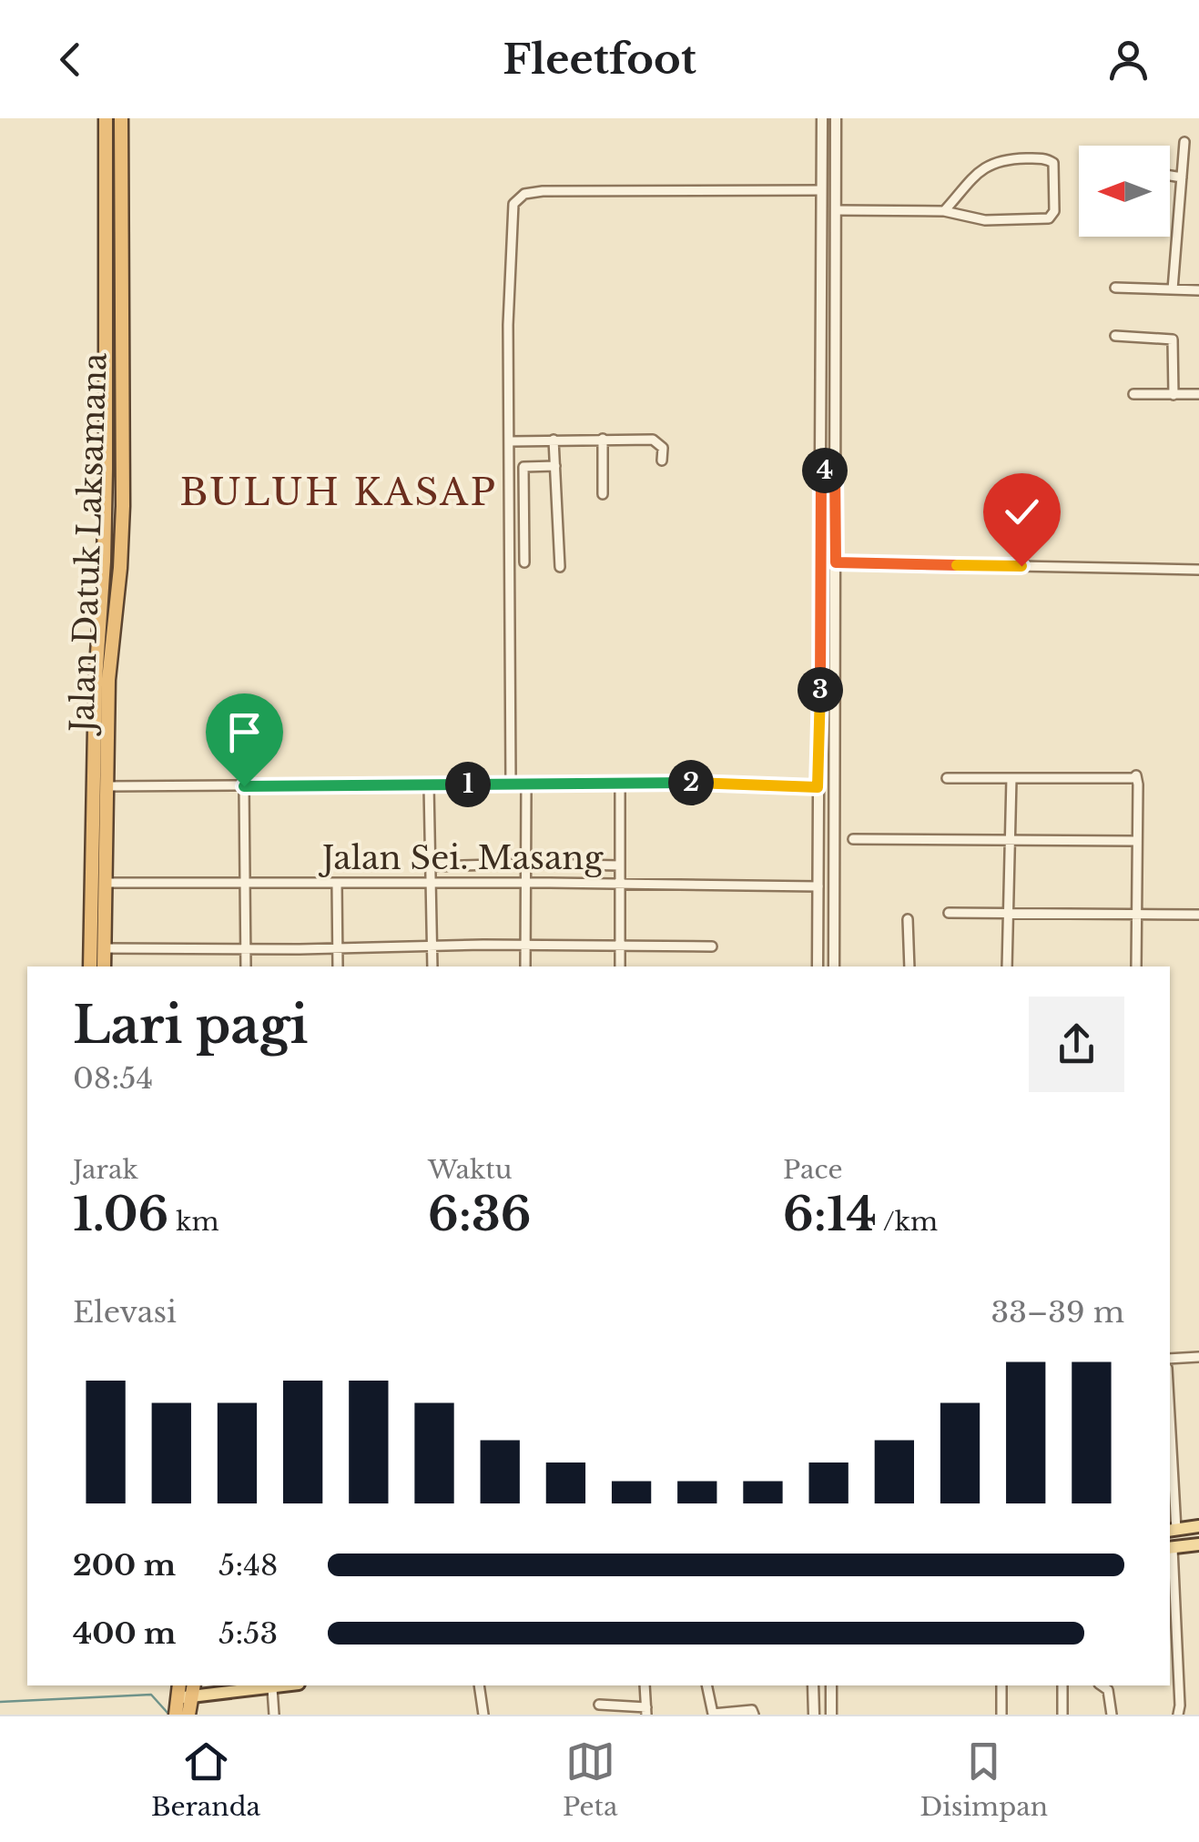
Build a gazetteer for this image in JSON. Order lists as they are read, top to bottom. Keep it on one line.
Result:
{"streets":{"highway":["Jalan Datuk Laksamana"],"street":["Jalan Sei. Masang"]},"crossings":[["Jalan Datuk Laksamana","Jalan Sei. Masang"]],"districts":["BULUH KASAP"],"north":"left","page":{"header":"Fleetfoot","pins":["4","3","2","1"],"heading":["Lari pagi","08:54"],"stats":[["Jarak","1.06 km"],["Waktu","6:36"],["Pace","6:14 /km"]],"chart":["Elevasi","33–39 m"],"list":[{"name":"200 m","note":"5:48"},{"name":"400 m","note":"5:53"}],"tabs":["Beranda","Peta","Disimpan"]}}
